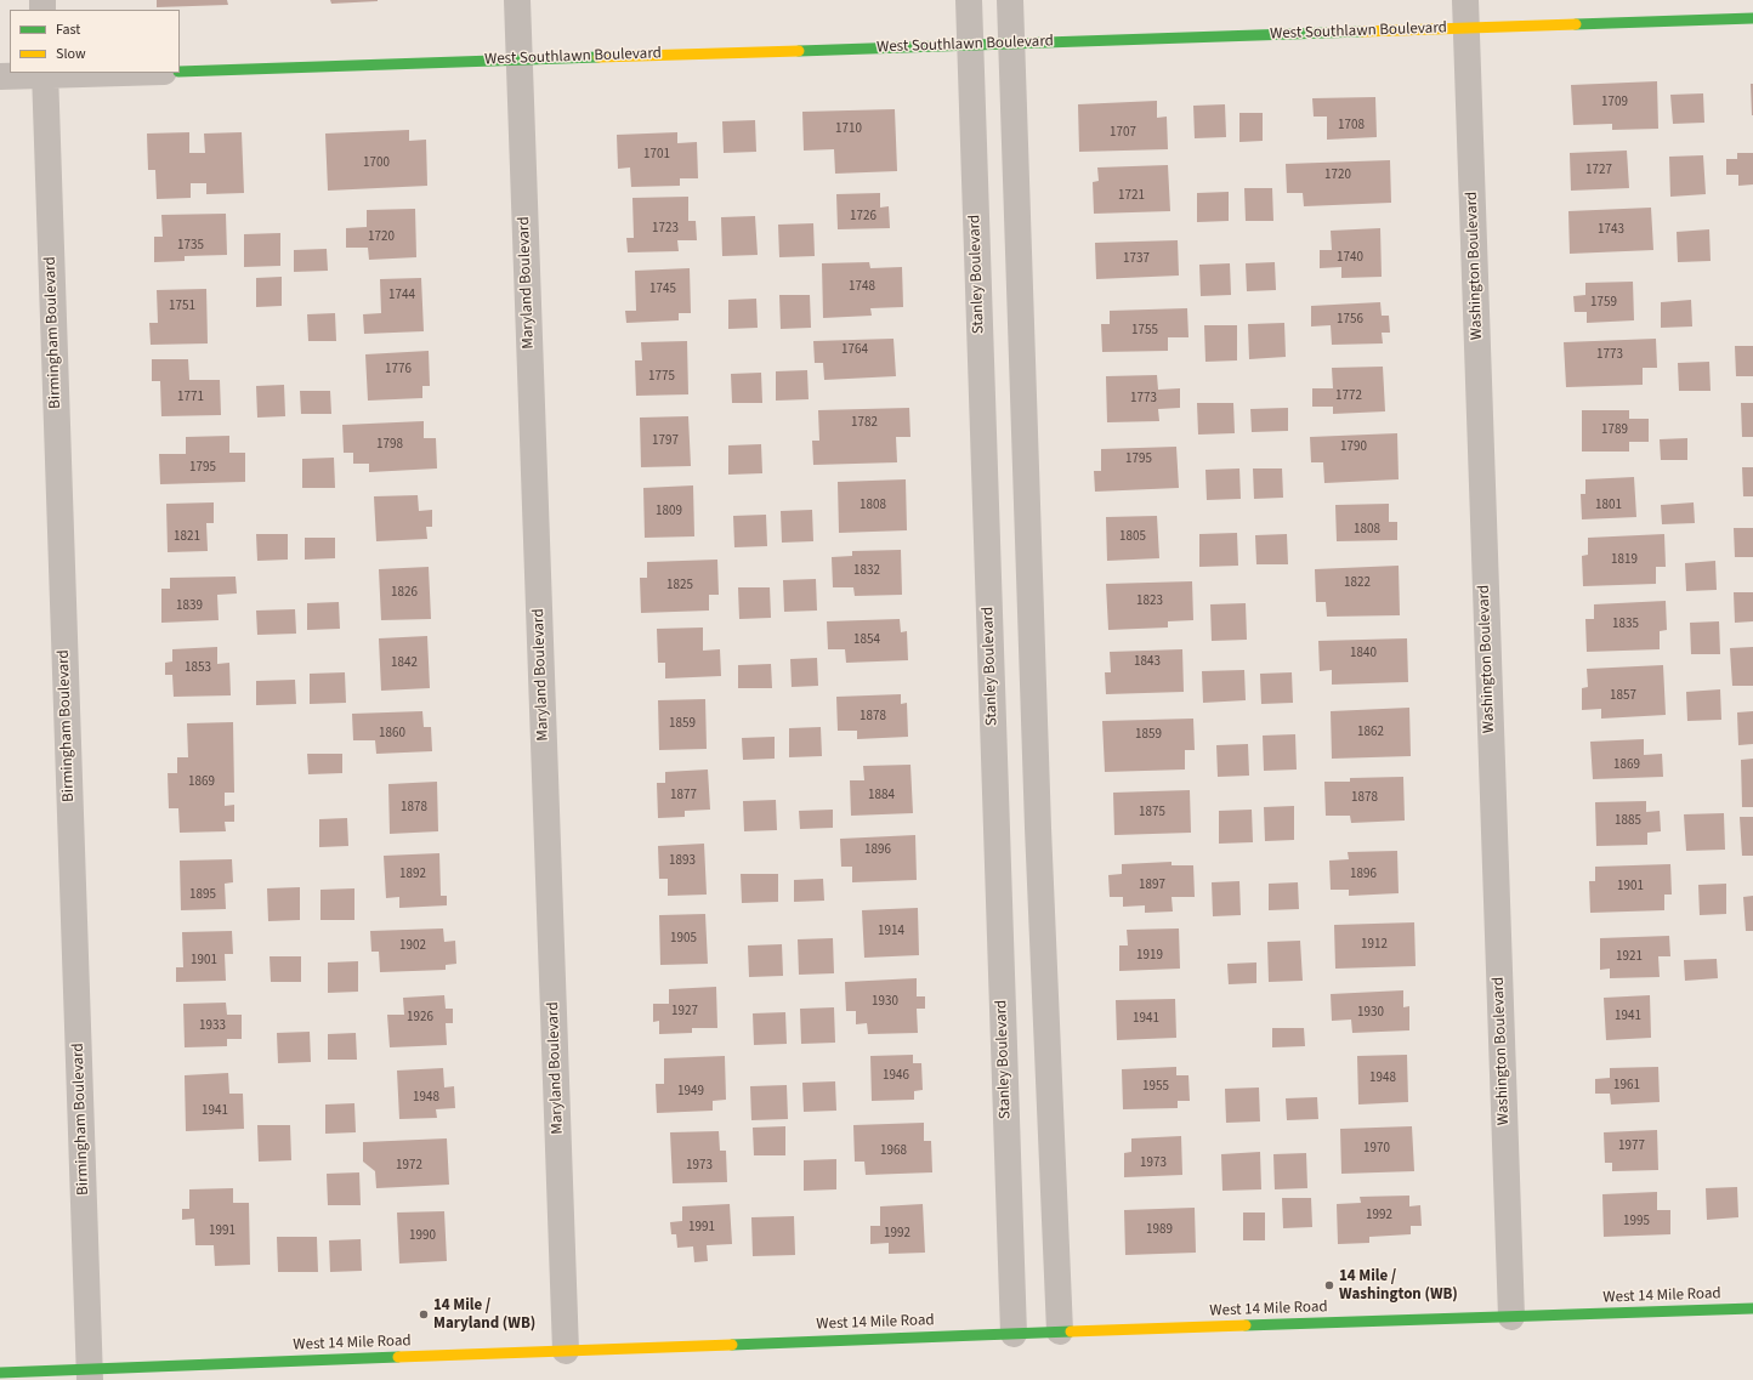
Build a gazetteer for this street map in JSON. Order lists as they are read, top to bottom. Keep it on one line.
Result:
{"streets":{"main road":["West Southlawn Boulevard","West 14 Mile Road"],"street":["Washington Boulevard","Stanley Boulevard","Maryland Boulevard","Birmingham Boulevard"]},"crossings":[["West Southlawn Boulevard","Washington Boulevard"],["West Southlawn Boulevard","Stanley Boulevard"],["West Southlawn Boulevard","Maryland Boulevard"],["Washington Boulevard","West 14 Mile Road"],["Stanley Boulevard","West 14 Mile Road"],["Maryland Boulevard","West 14 Mile Road"],["Birmingham Boulevard","West 14 Mile Road"]],"places":["14 Mile / Washington (WB)","14 Mile / Maryland (WB)"],"house_numbers":["1709","1708","1710","1707","1701","1700","1727","1720","1721","1726","1723","1743","1720","1735","1740","1737","1748","1745","1744","1759","1751","1756","1755","1764","1773","1776","1775","1772","1771","1773","1782","1789","1797","1798","1790","1795","1795","1808","1801","1809","1808","1821","1805","1819","1832","1822","1825","1826","1823","1839","1835","1854","1840","1843","1842","1853","1857","1878","1859","1862","1860","1859","1869","1869","1877","1884","1878","1878","1875","1885","1896","1893","1892","1896","1897","1901","1895","1914","1905","1912","1902","1919","1921","1901","1930","1927","1930","1941","1926","1941","1933","1946","1948","1961","1955","1949","1948","1941","1977","1970","1968","1973","1972","1973","1992","1995","1991","1989","1991","1992","1990"],"legend":["Fast","Slow"]}
